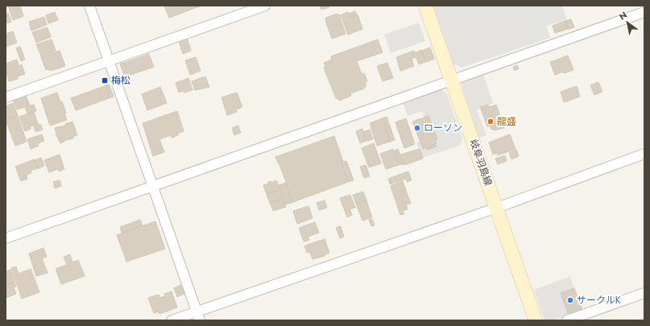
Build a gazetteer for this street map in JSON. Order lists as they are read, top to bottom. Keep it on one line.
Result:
{"streets":{"main road":["岐阜羽島線"]},"places":{"transit":["梅松"],"other":["龍盛","ローソン","サークルK"]},"north":"top left"}
